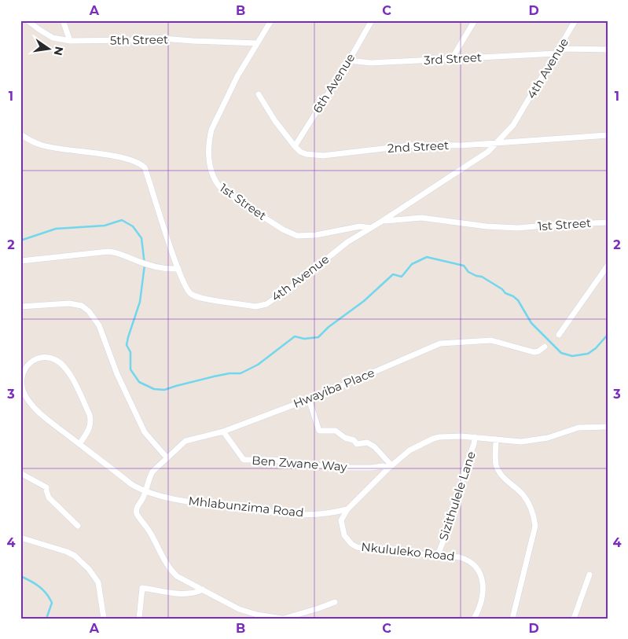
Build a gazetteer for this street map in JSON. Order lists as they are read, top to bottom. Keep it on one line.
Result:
{"streets":{"street":["5th Street","3rd Street","4th Avenue","6th Avenue","2nd Street","1st Street","Hwayiba Place","Ben Zwane Way","Sizithulele Lane","Mhlabunzima Road","Nkululeko Road"]},"crossings":[["5th Street","1st Street"],["3rd Street","4th Avenue"],["3rd Street","6th Avenue"],["4th Avenue","2nd Street"],["4th Avenue","1st Street"],["6th Avenue","2nd Street"],["Hwayiba Place","Ben Zwane Way"],["Hwayiba Place","Mhlabunzima Road"],["Ben Zwane Way","Nkululeko Road"],["Sizithulele Lane","Nkululeko Road"],["Mhlabunzima Road","Nkululeko Road"]],"north":"right","grid":{"columns":["A","B","C","D"],"rows":["1","2","3","4"]}}
